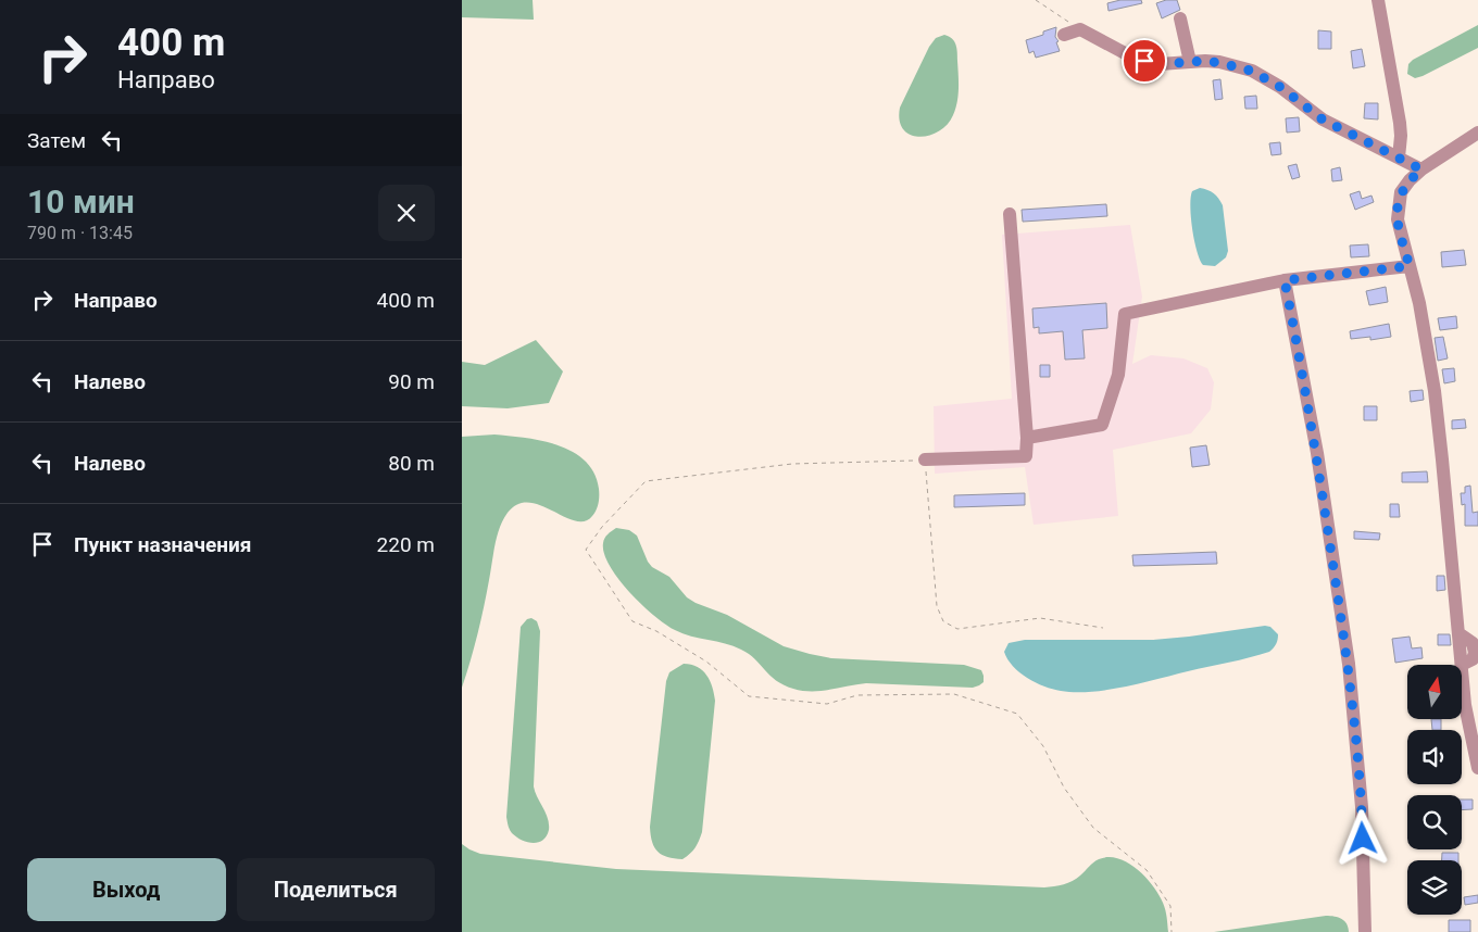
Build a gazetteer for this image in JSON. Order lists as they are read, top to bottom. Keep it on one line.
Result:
{"north":"top","page":{"turn":["400 m","Направо"],"then":"Затем","heading":["10 мин","790 m · 13:45"],"list":[{"name":"Направо","value":"400 m"},{"name":"Налево","value":"90 m"},{"name":"Налево","value":"80 m"},{"name":"Пункт назначения","value":"220 m"}],"buttons":["Выход","Поделиться"]}}
